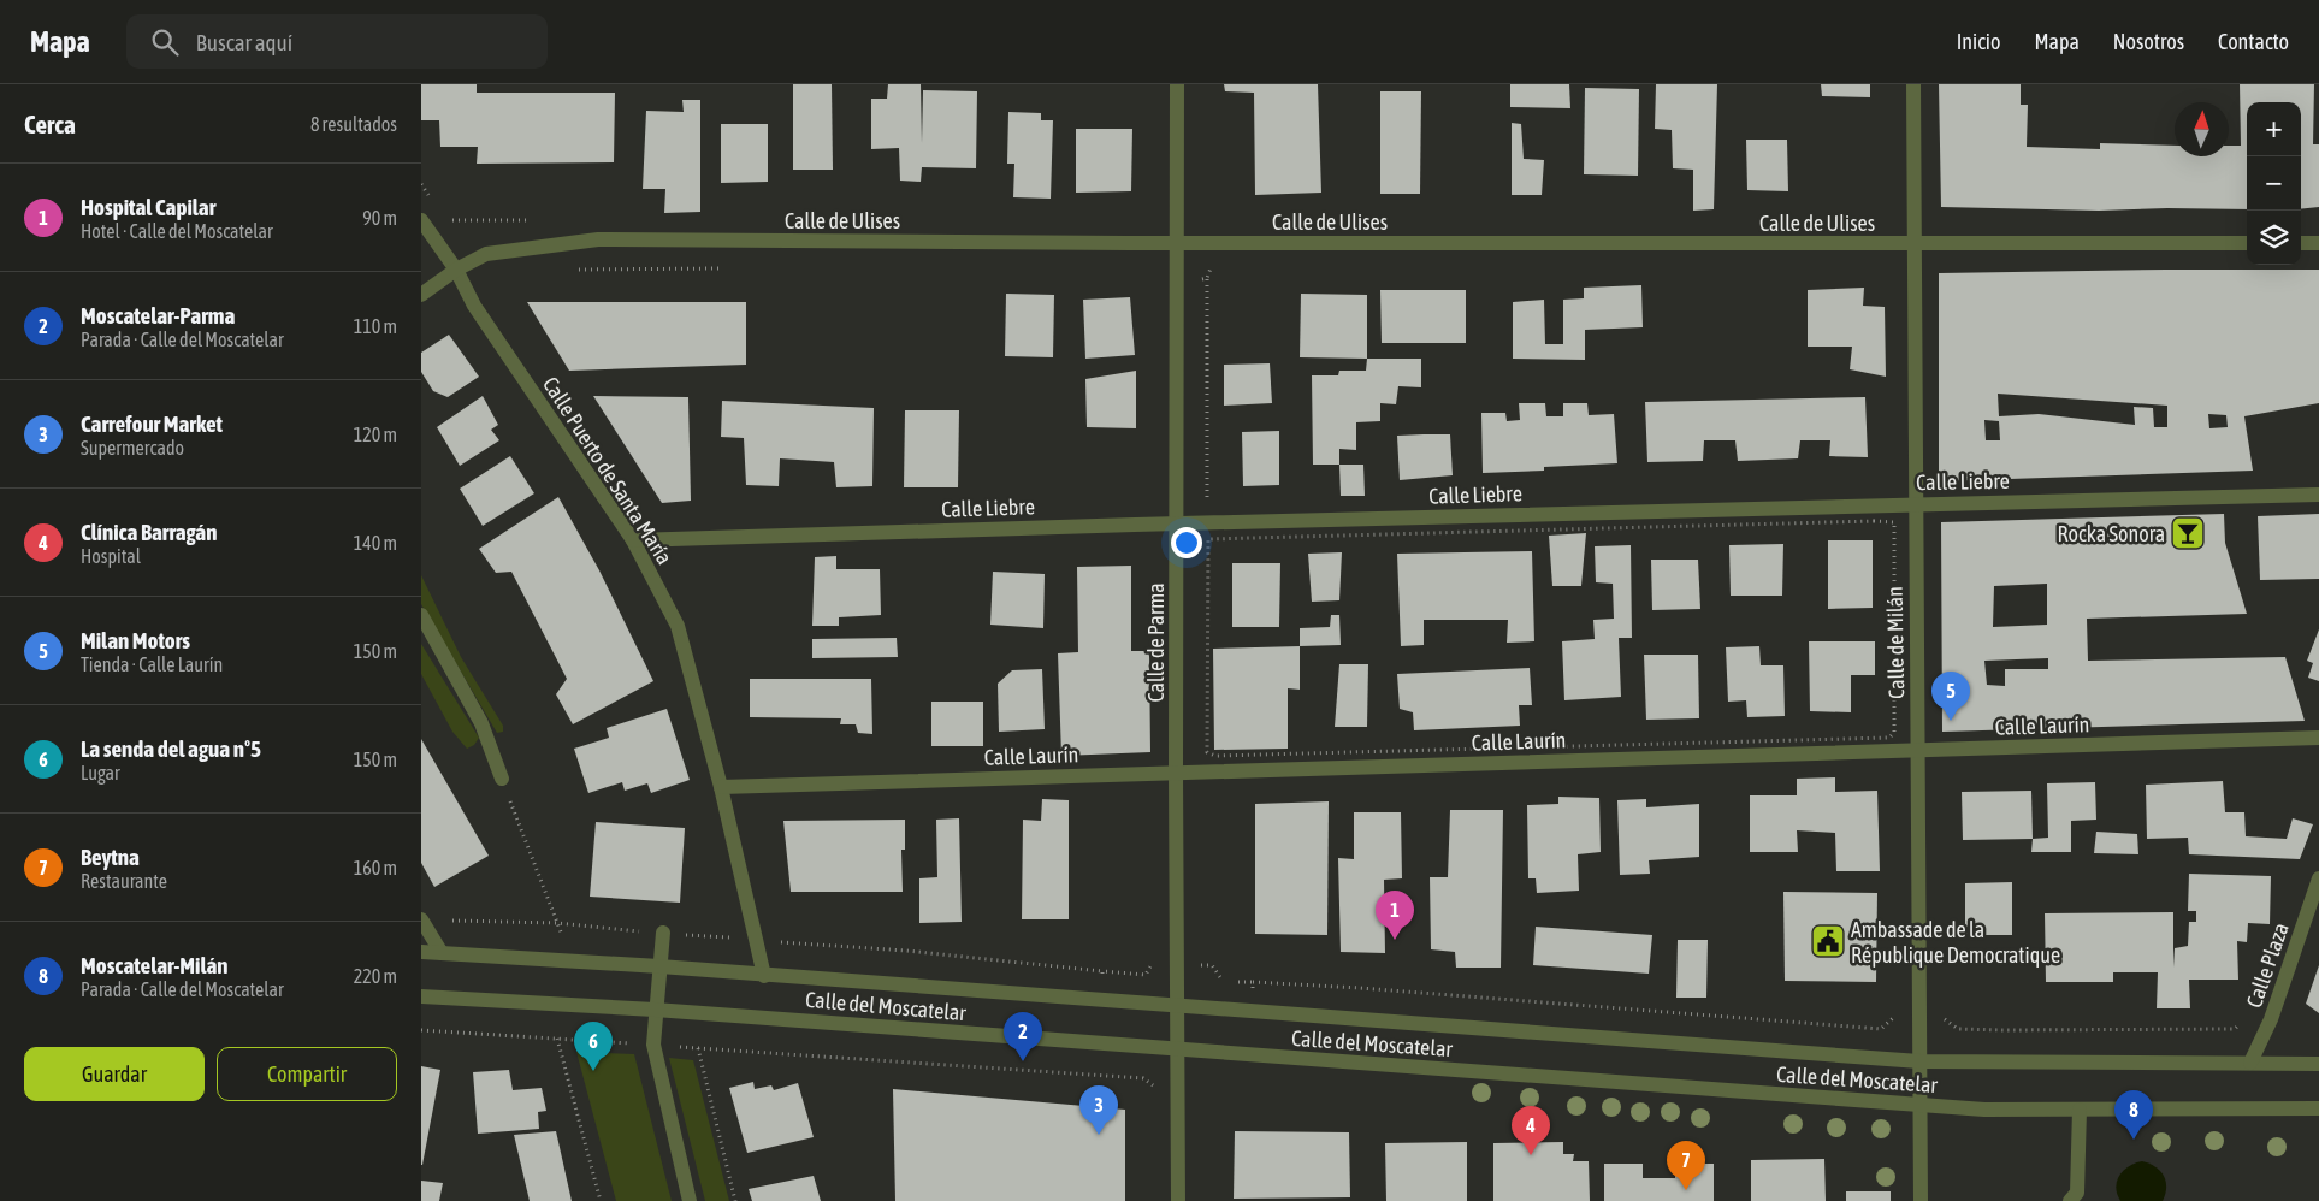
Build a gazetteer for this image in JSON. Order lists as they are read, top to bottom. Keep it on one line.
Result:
{"streets":{"street":["Calle de Ulises","Calle Puerto de Santa María","Calle Liebre","Calle de Parma","Calle de Milán","Calle Laurín","Calle Plaza","Calle del Moscatelar"]},"crossings":[["Calle de Ulises","Calle Puerto de Santa María"],["Calle de Ulises","Calle de Parma"],["Calle de Ulises","Calle de Milán"],["Calle Puerto de Santa María","Calle Liebre"],["Calle Puerto de Santa María","Calle Laurín"],["Calle Puerto de Santa María","Calle del Moscatelar"],["Calle Liebre","Calle de Parma"],["Calle Liebre","Calle de Milán"],["Calle de Parma","Calle Laurín"],["Calle de Parma","Calle del Moscatelar"],["Calle de Milán","Calle Laurín"],["Calle de Milán","Calle del Moscatelar"],["Calle Plaza","Calle del Moscatelar"]],"places":{"bar":["Rocka Sonora"],"public building":["Ambassade de la République Democratique"]},"north":"top","page":{"header":"Mapa","search":"Buscar aquí","nav":["Inicio","Mapa","Nosotros","Contacto"],"heading":["Cerca","8 resultados"],"map_buttons":["+","−"],"list":[{"mark":"1","name":"Hospital Capilar","note":"Hotel · Calle del Moscatelar","value":"90 m"},{"mark":"2","name":"Moscatelar-Parma","note":"Parada · Calle del Moscatelar","value":"110 m"},{"mark":"3","name":"Carrefour Market","note":"Supermercado","value":"120 m"},{"mark":"4","name":"Clínica Barragán","note":"Hospital","value":"140 m"},{"mark":"5","name":"Milan Motors","note":"Tienda · Calle Laurín","value":"150 m"},{"mark":"6","name":"La senda del agua nº5","note":"Lugar","value":"150 m"},{"mark":"7","name":"Beytna","note":"Restaurante","value":"160 m"},{"mark":"8","name":"Moscatelar-Milán","note":"Parada · Calle del Moscatelar","value":"220 m"}],"pins":["5","1","2","6","3","8","4","7"],"buttons":["Guardar","Compartir"]}}
